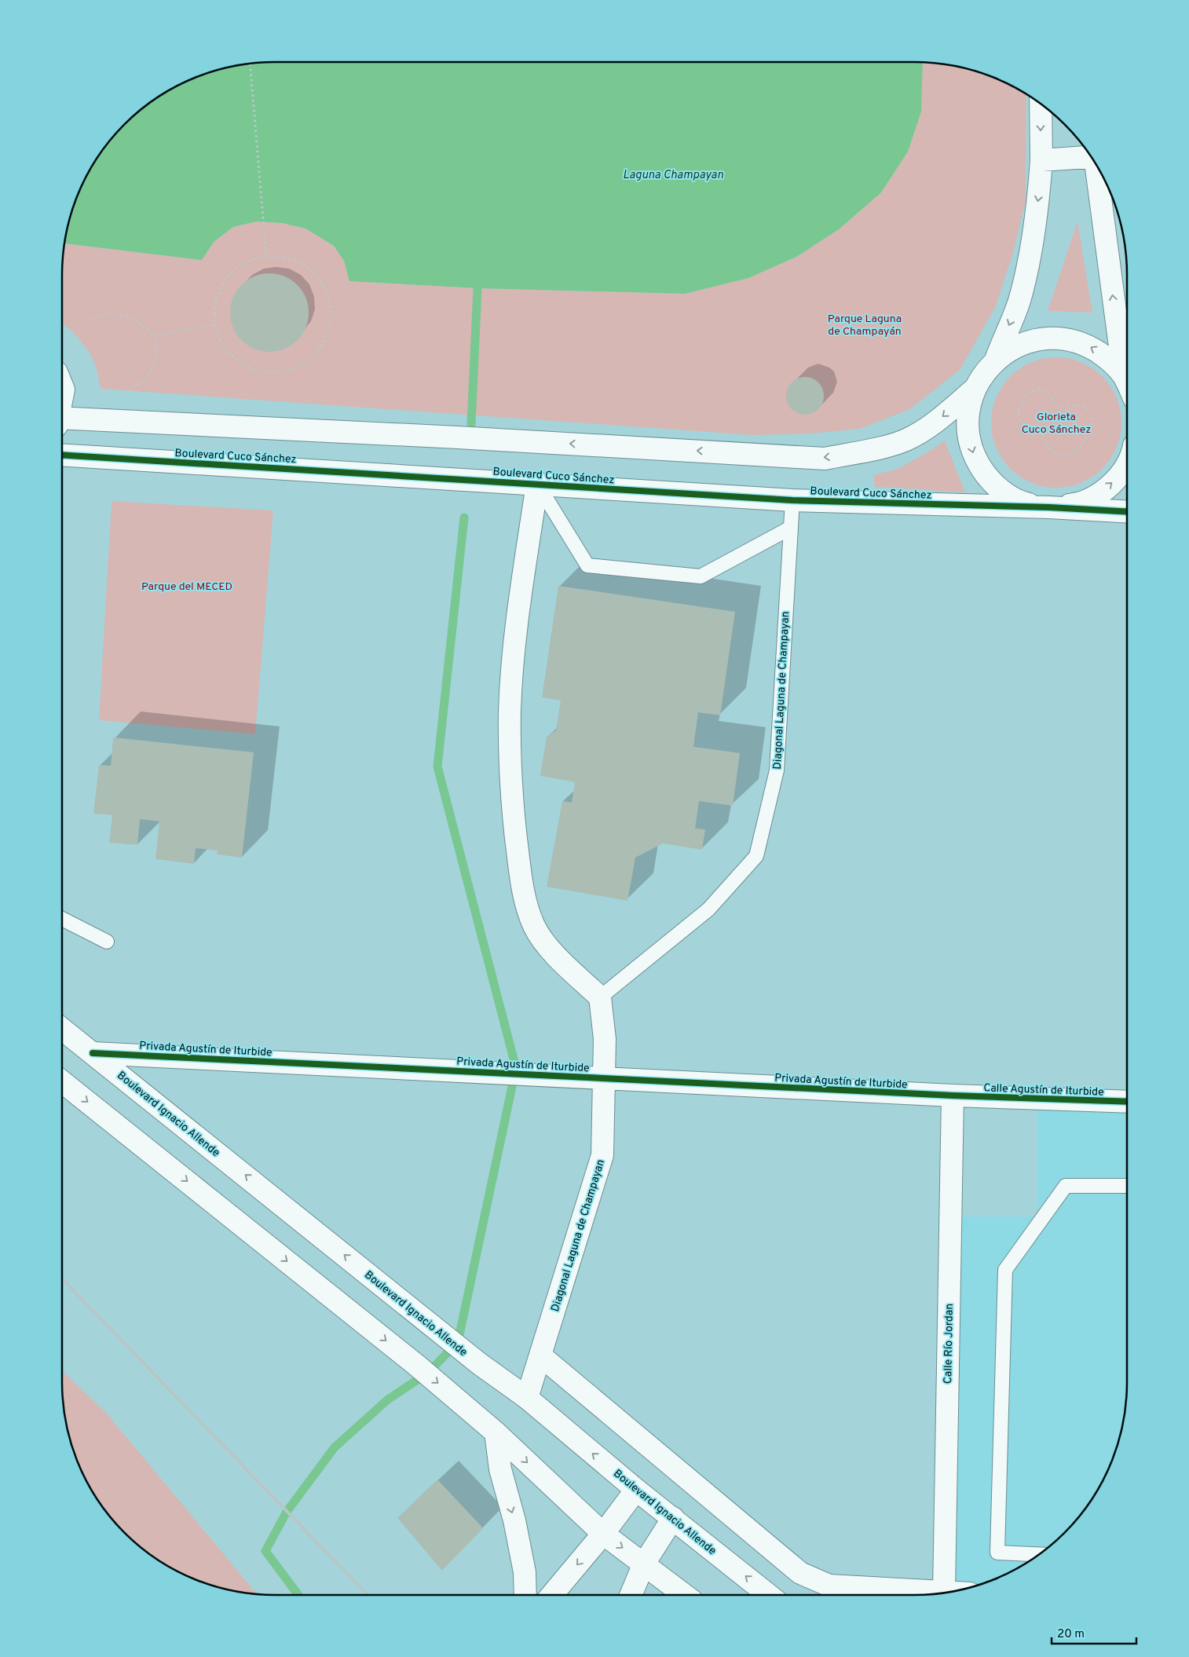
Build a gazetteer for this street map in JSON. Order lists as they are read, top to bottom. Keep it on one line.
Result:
{"streets":{"main road":["Boulevard Cuco Sánchez","Diagonal Laguna de Champayan","Privada Agustín de Iturbide","Calle Agustín de Iturbide","Boulevard Ignacio Allende","Calle Río Jordan"]},"crossings":[["Boulevard Cuco Sánchez","Diagonal Laguna de Champayan"],["Diagonal Laguna de Champayan","Privada Agustín de Iturbide"],["Diagonal Laguna de Champayan","Boulevard Ignacio Allende"],["Privada Agustín de Iturbide","Calle Agustín de Iturbide"],["Privada Agustín de Iturbide","Boulevard Ignacio Allende"],["Privada Agustín de Iturbide","Calle Río Jordan"],["Calle Agustín de Iturbide","Calle Río Jordan"]],"water":["Laguna Champayan"],"parks":["Parque Laguna de Champayán","Glorieta Cuco Sánchez","Parque del MECED"],"scale_bar":"20 m"}
